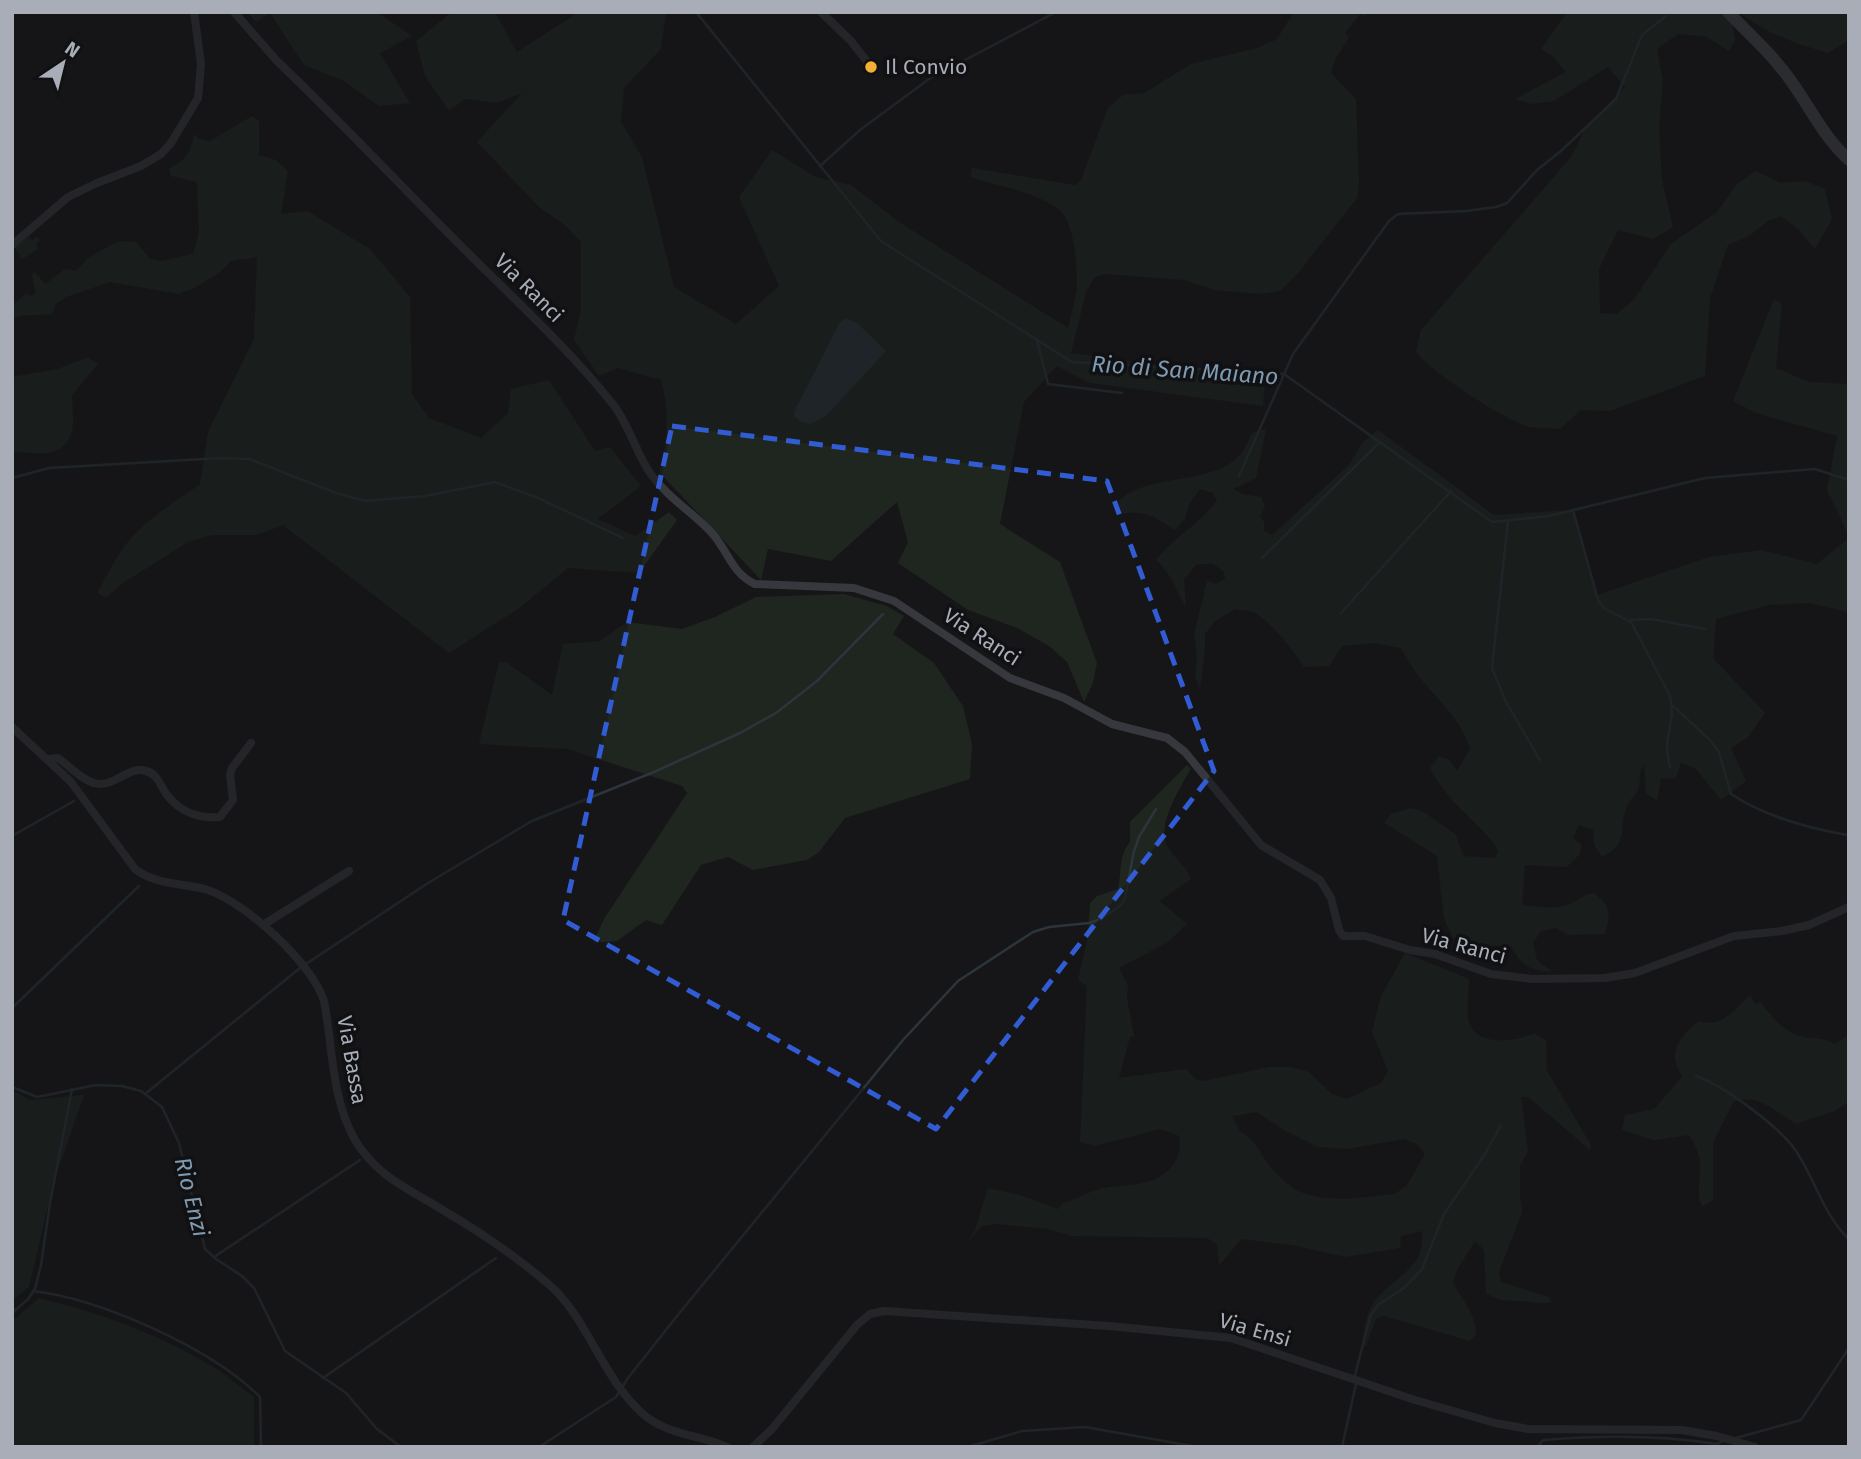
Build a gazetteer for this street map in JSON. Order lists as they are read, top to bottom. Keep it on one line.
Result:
{"streets":{"street":["Via Ranci","Via Bassa","Via Ensi"]},"water":["Rio di San Maiano","Rio Enzi"],"places":["Il Convio"],"north":"top right"}
